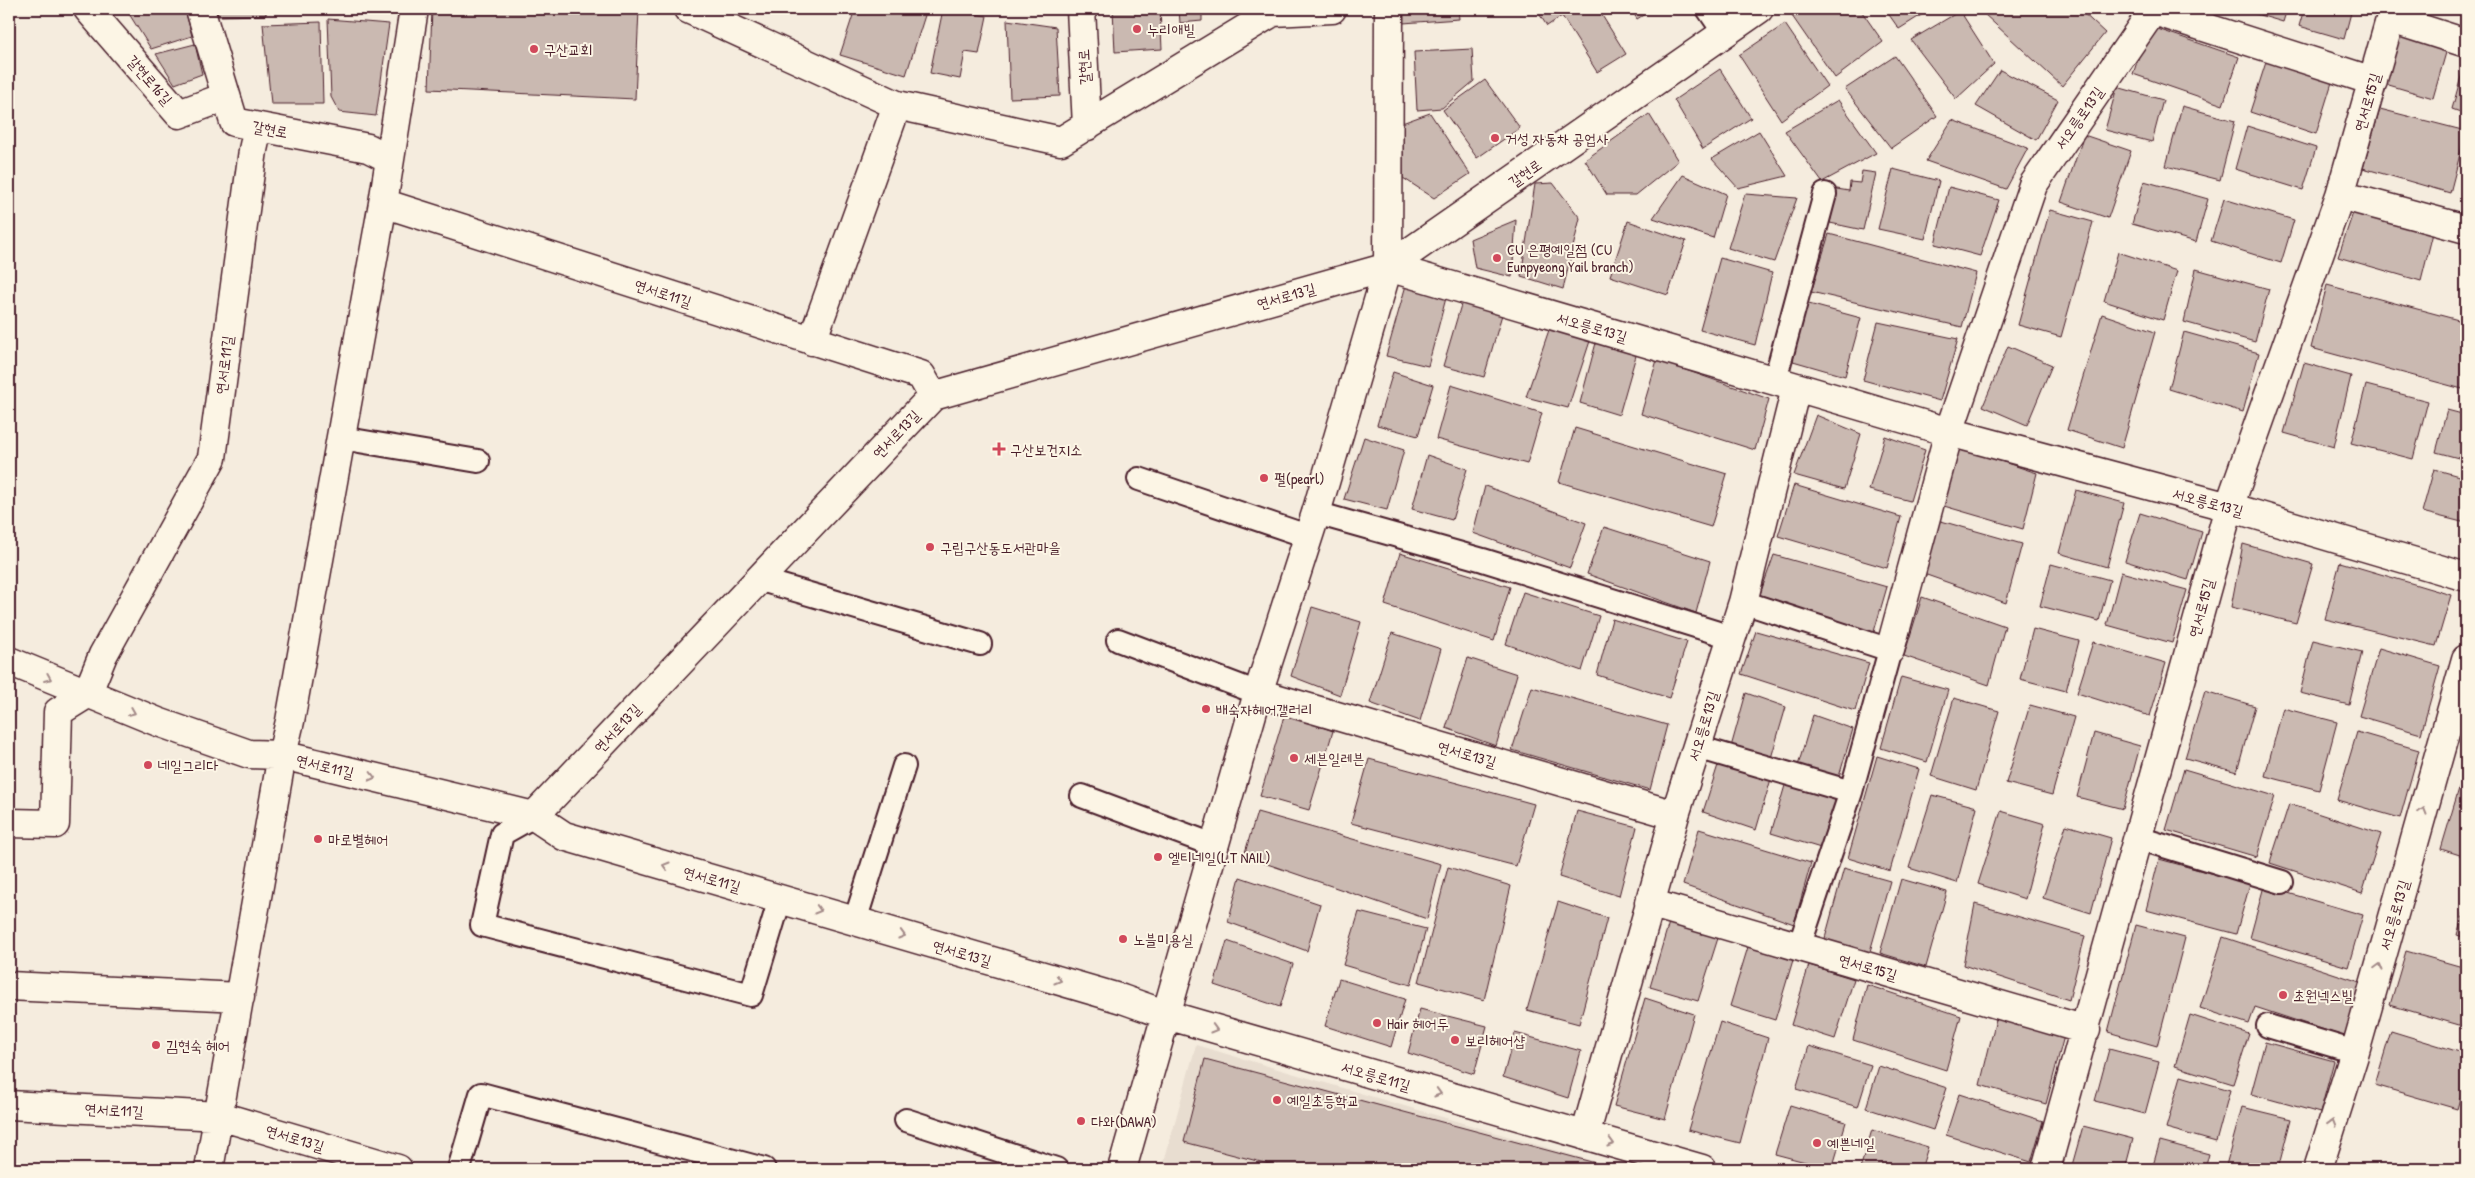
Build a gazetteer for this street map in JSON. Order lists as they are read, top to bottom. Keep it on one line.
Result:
{"streets":{"street":["갈현로","갈현로16길","연서로15길","서오릉로13길","연서로11길","연서로13길","서오릉로11길"]},"crossings":[["갈현로","갈현로16길"],["갈현로","서오릉로13길"],["갈현로","연서로11길"],["갈현로","연서로13길"],["연서로15길","서오릉로13길"],["서오릉로13길","연서로13길"],["연서로11길","연서로13길"],["연서로13길","서오릉로11길"]],"one_way":["서오릉로11길"],"places":{"other":["누리애빌","구산교회","거성 자동차 공업사","CU 은평예일점 (CU Eunpyeong Yail branch)","펄(pearl)","구립구산동도서관마을","배숙자헤어갤러리","세븐일레븐","네일그리다","마로별헤어","엘티네일(L.T NAIL)","노블미용실","초원넥스빌","Hair 헤어두","보리헤어샵","김현숙 헤어","예일초등학교","다와(DAWA)","예쁜네일"],"health":["구산보건지소"]}}
